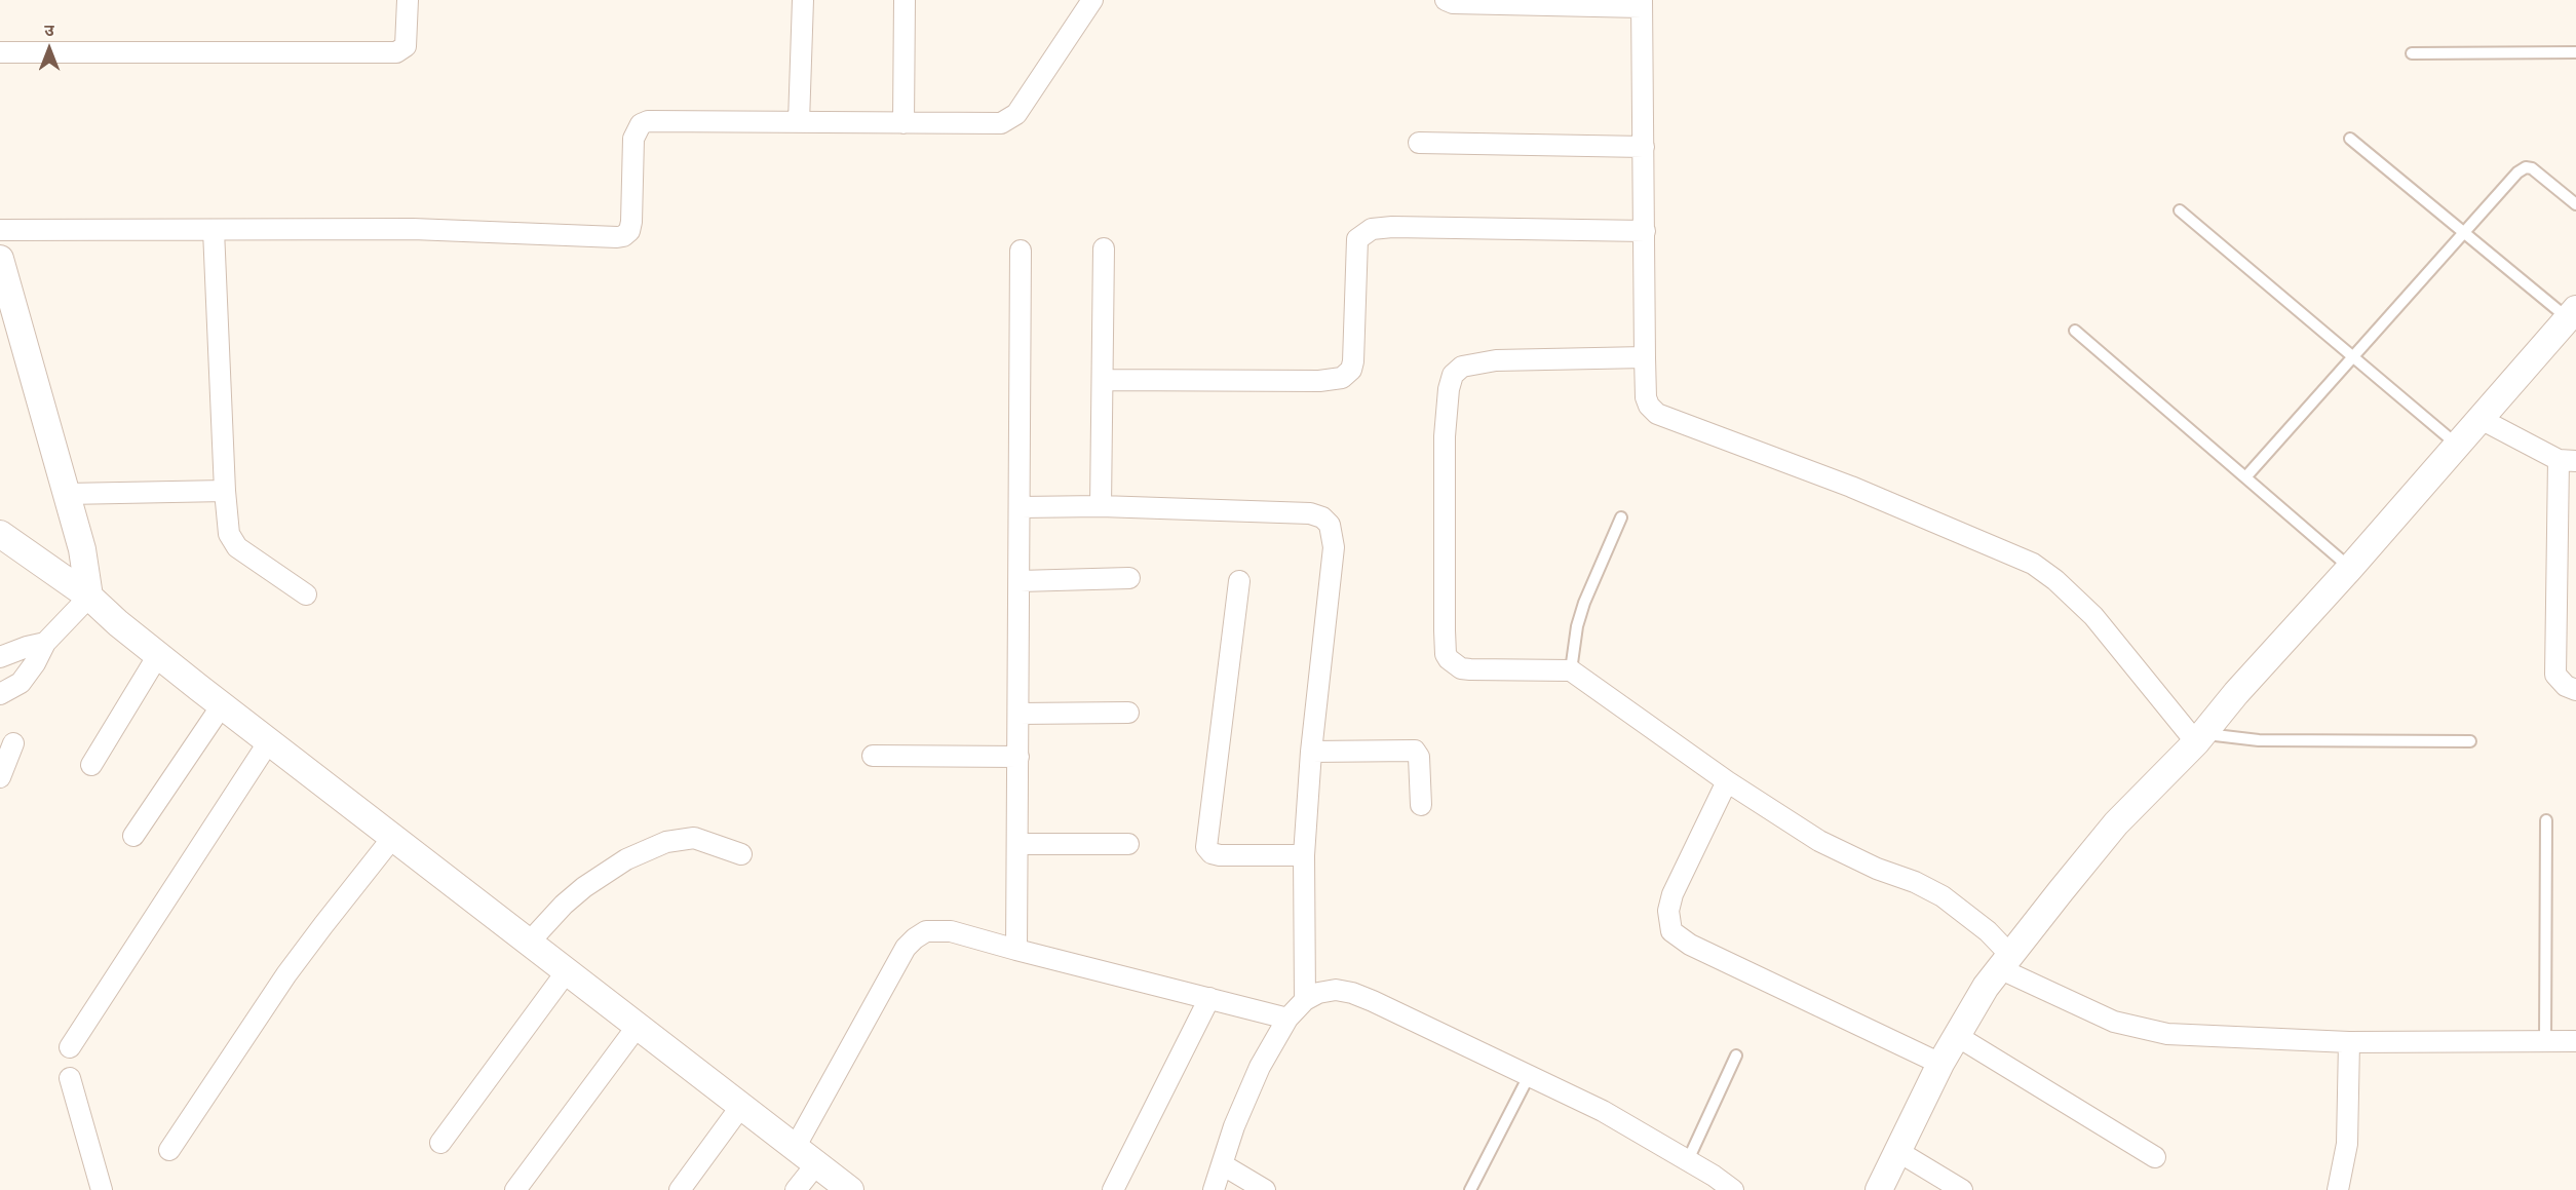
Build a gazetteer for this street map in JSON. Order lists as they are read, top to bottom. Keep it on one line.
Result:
{"north":"top"}
